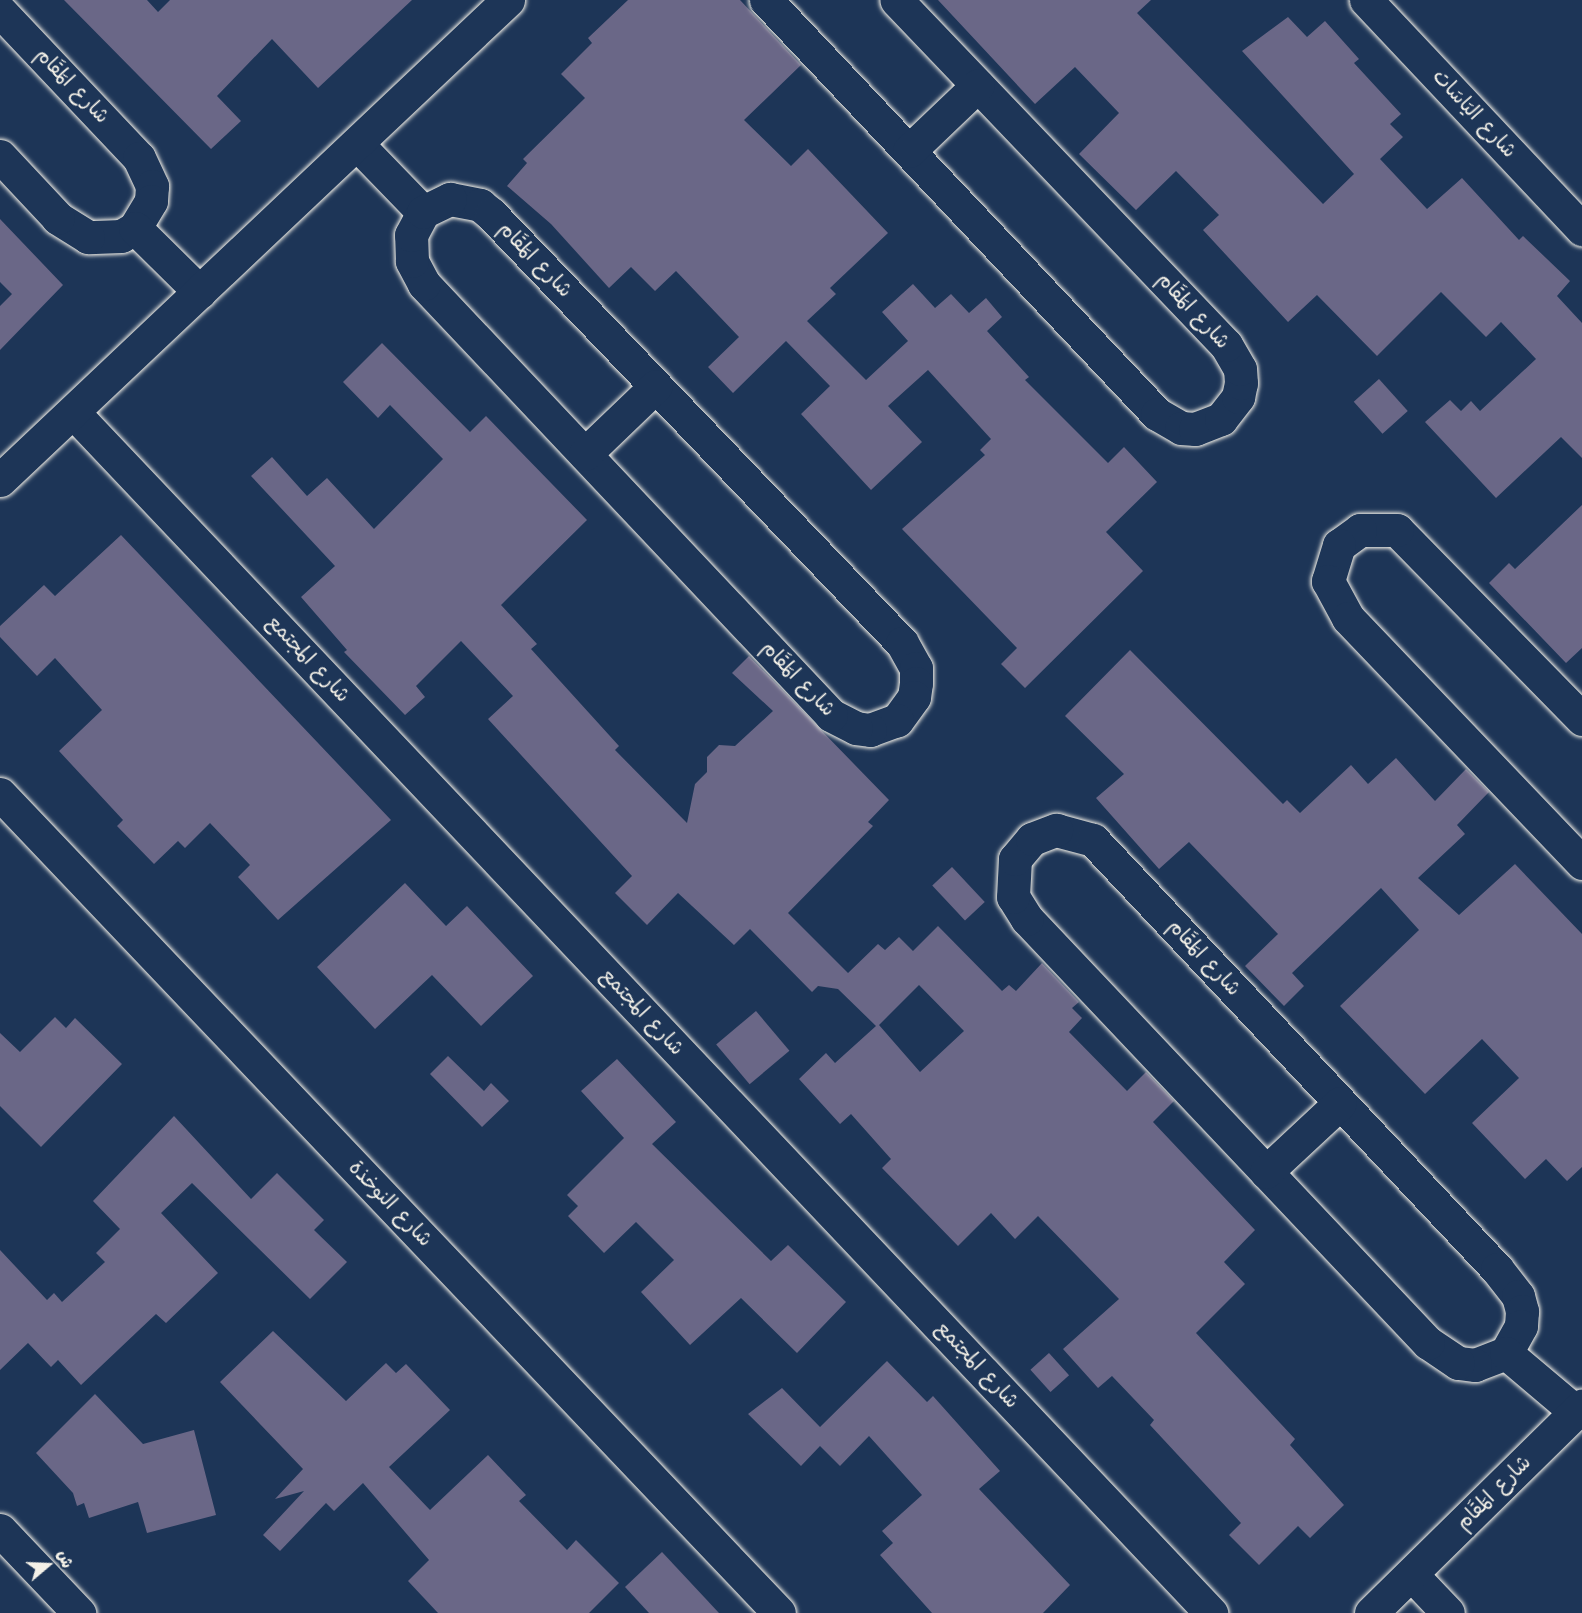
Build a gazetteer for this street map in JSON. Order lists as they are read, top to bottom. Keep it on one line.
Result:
{"streets":{"street":["شارع المَقَام","شارع اليَاسَات","شارع المجتمع","شارع النوخذة"]},"north":"right"}
